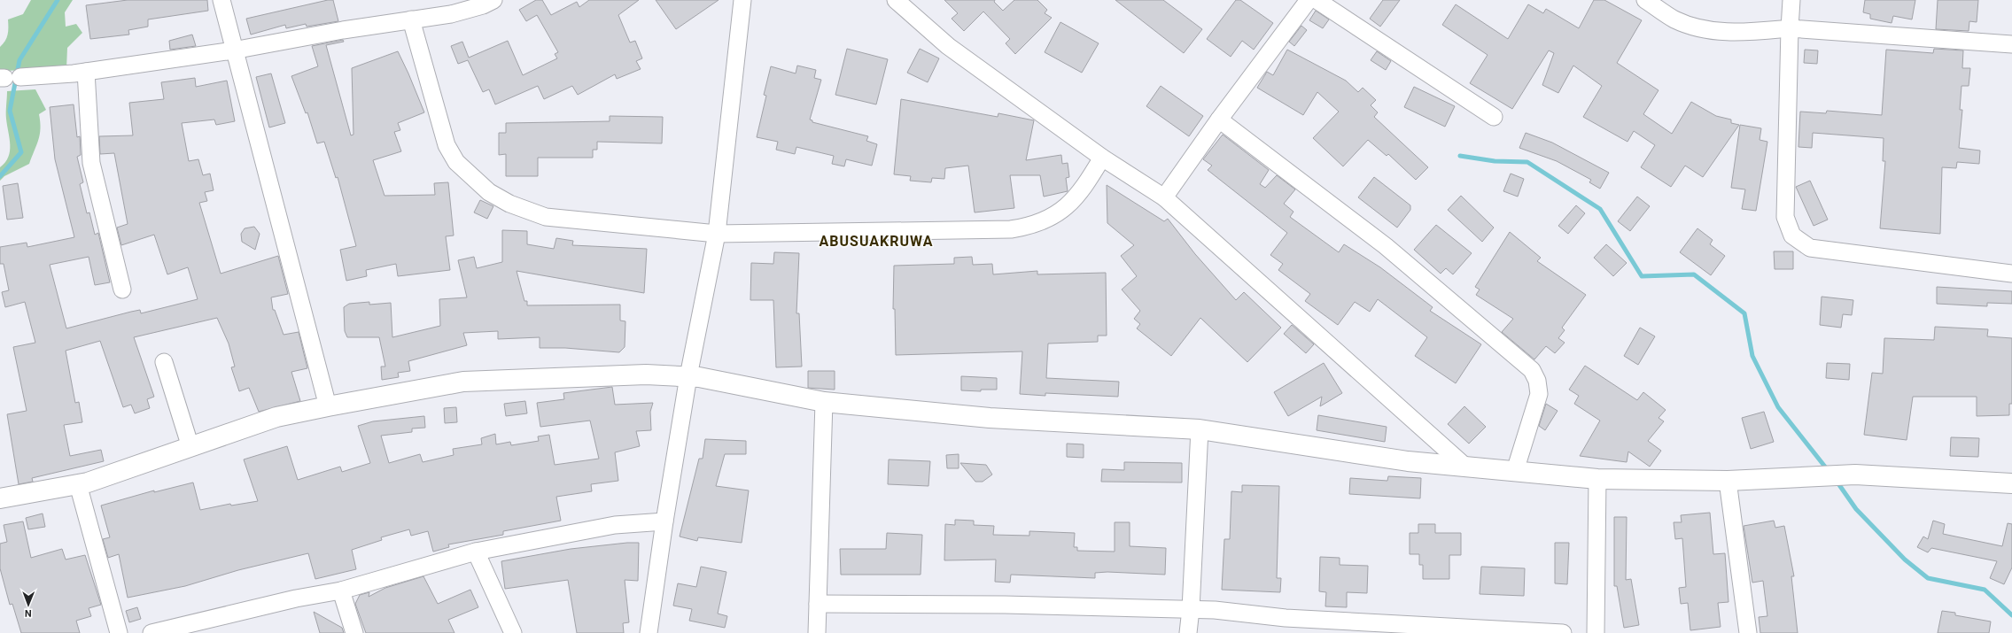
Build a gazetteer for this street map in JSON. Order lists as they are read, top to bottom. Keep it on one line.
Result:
{"districts":["ABUSUAKRUWA"],"north":"bottom"}
